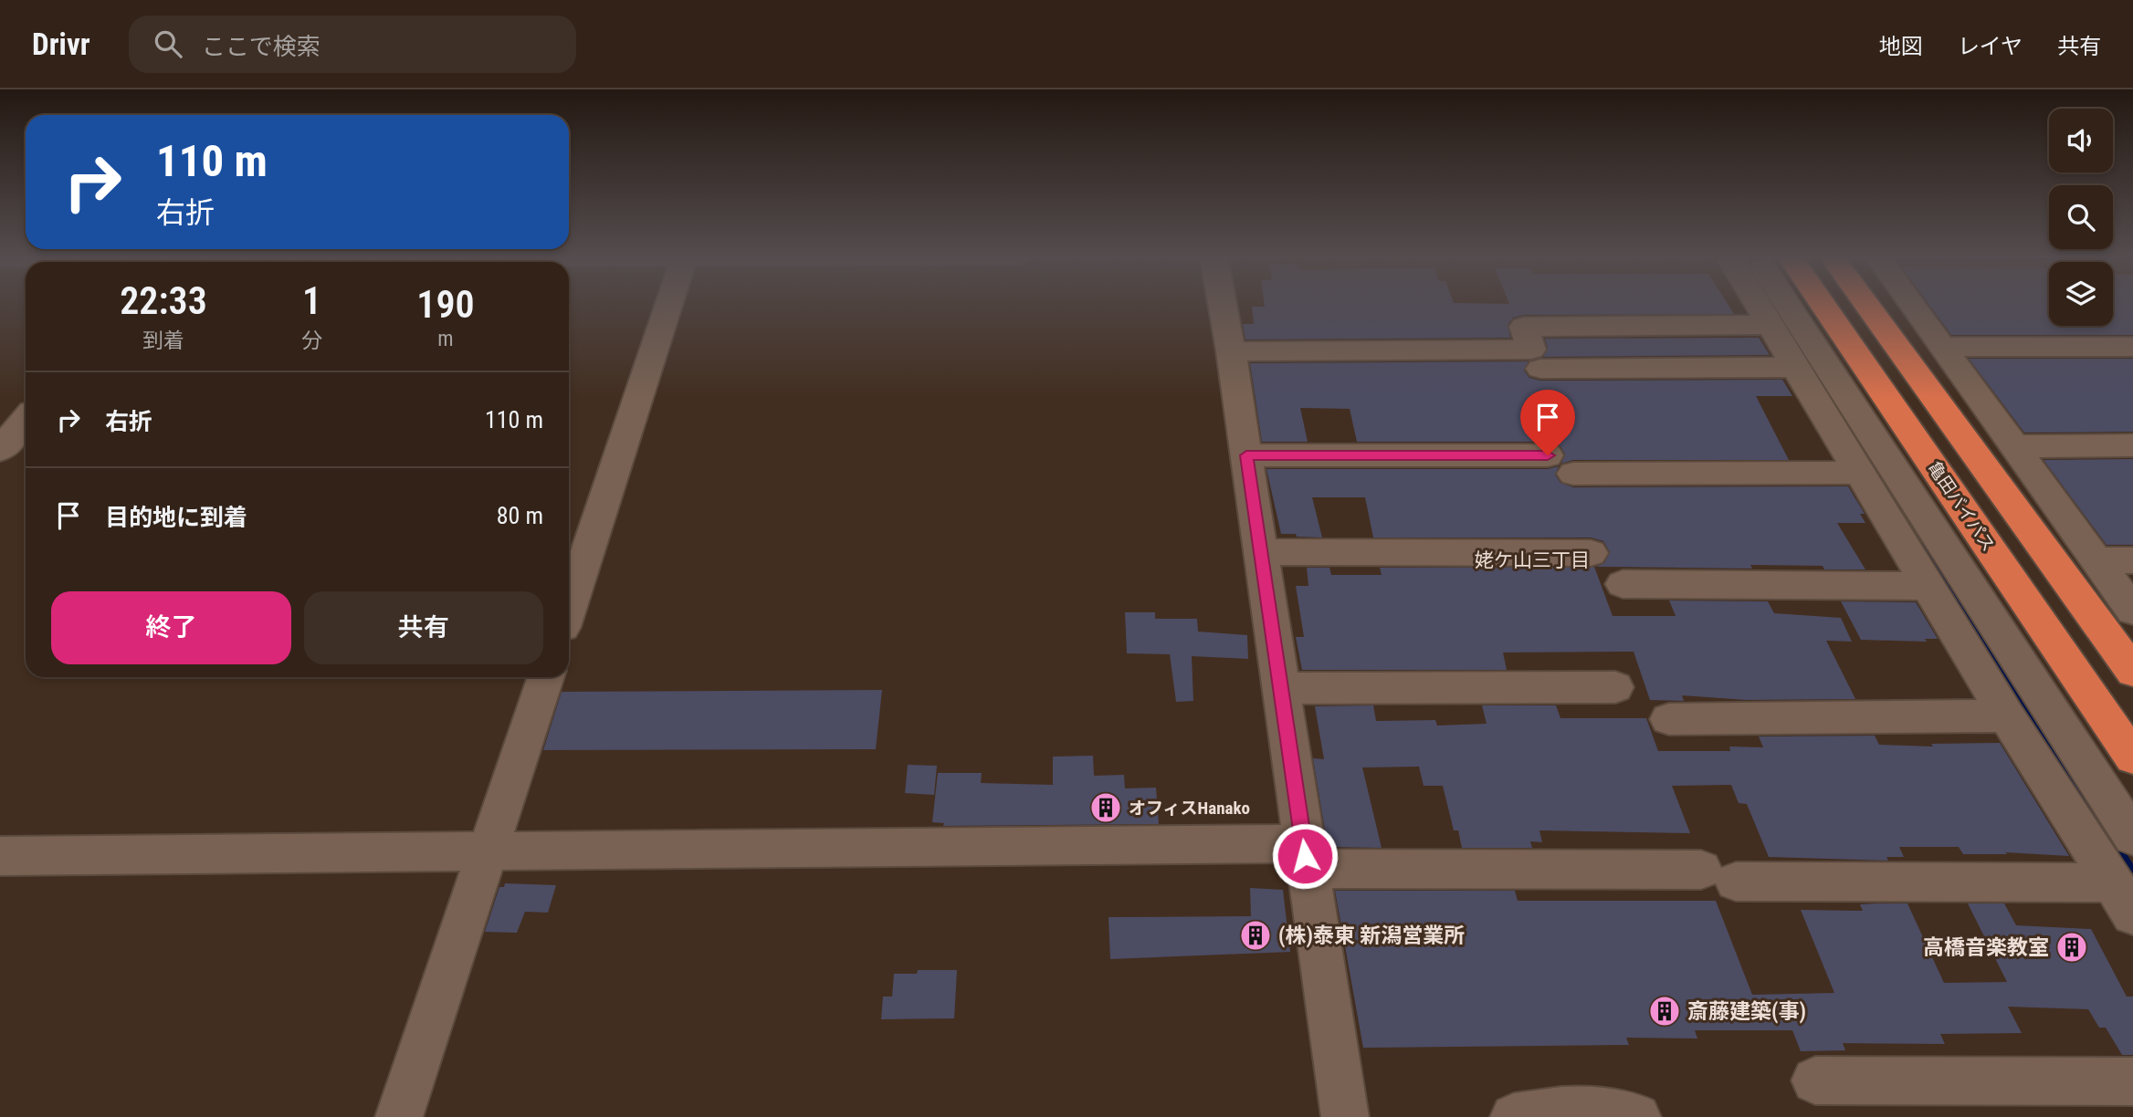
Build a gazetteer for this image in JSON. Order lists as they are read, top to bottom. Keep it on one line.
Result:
{"streets":{"highway":["亀田バイパス"]},"districts":["姥ケ山三丁目"],"places":{"building":["オフィスHanako","(株)泰東 新潟営業所","高橋音楽教室","斎藤建築(事)"]},"page":{"header":"Drivr","search":"ここで検索","nav":["地図","レイヤ","共有"],"turn":["110 m","右折"],"eta":["22:33","到着","1","分","190","m"],"list":[{"name":"右折","value":"110 m"},{"name":"目的地に到着","value":"80 m"}],"buttons":["終了","共有"]}}
